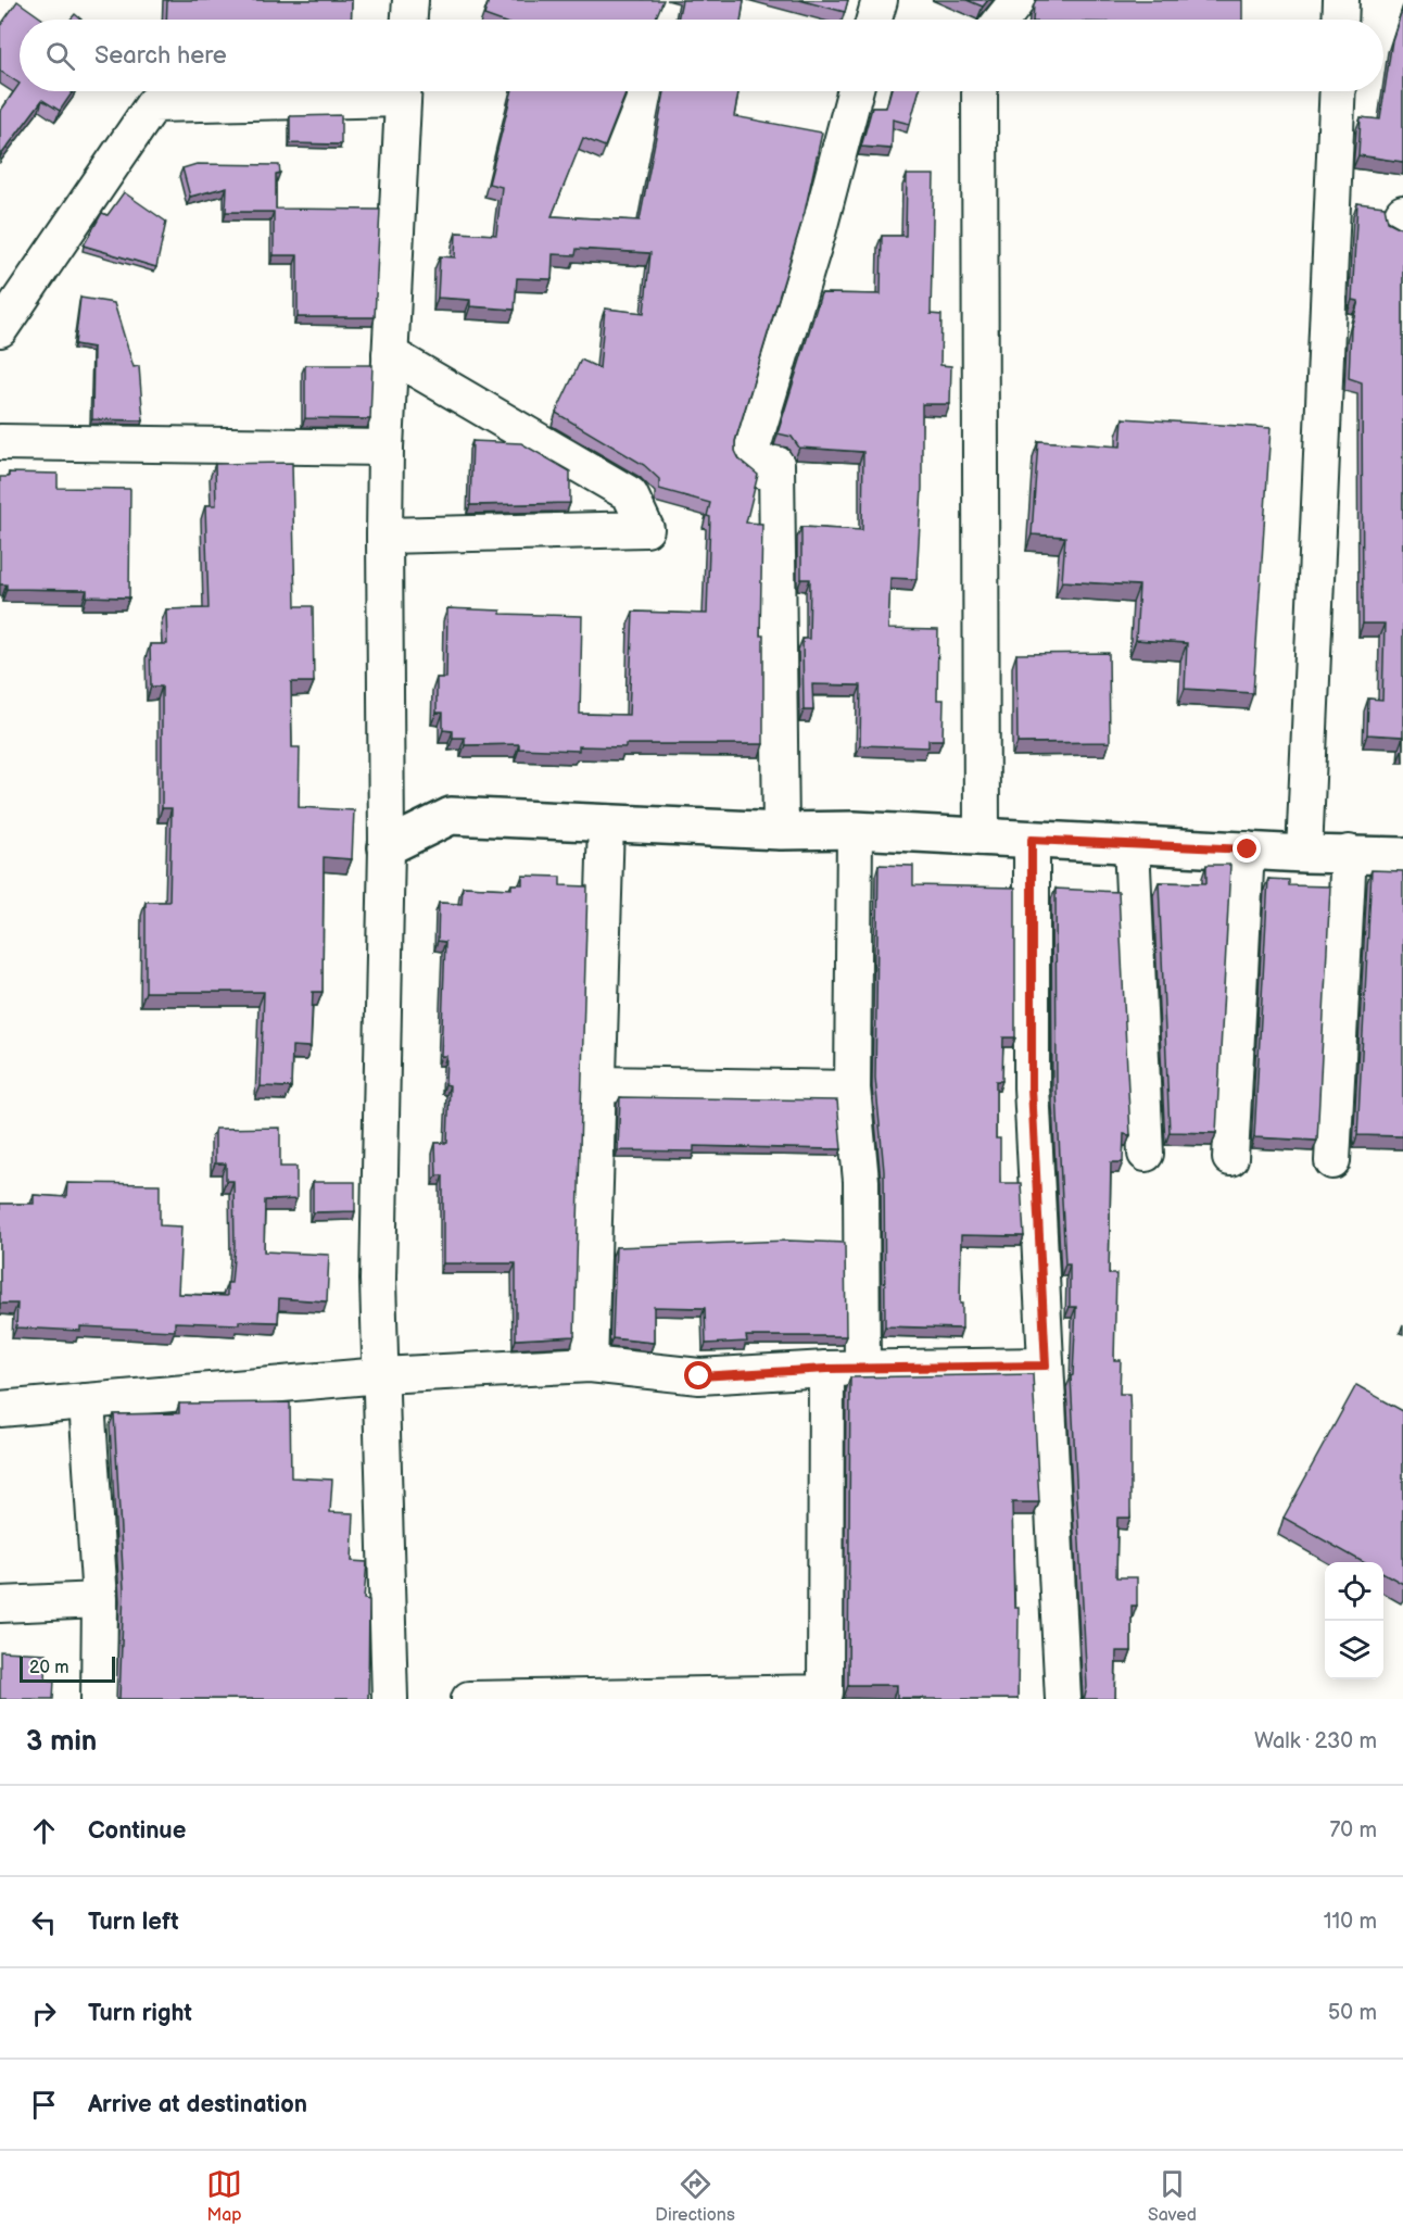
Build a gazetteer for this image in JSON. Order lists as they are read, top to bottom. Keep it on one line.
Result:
{"scale_bar":"20 m","page":{"search":"Search here","scale":"20 m","heading":["3 min","Walk · 230 m"],"list":[["Continue","70 m"],["Turn left","110 m"],["Turn right","50 m"],"Arrive at destination"],"nav":["Map","Directions","Saved"]}}
